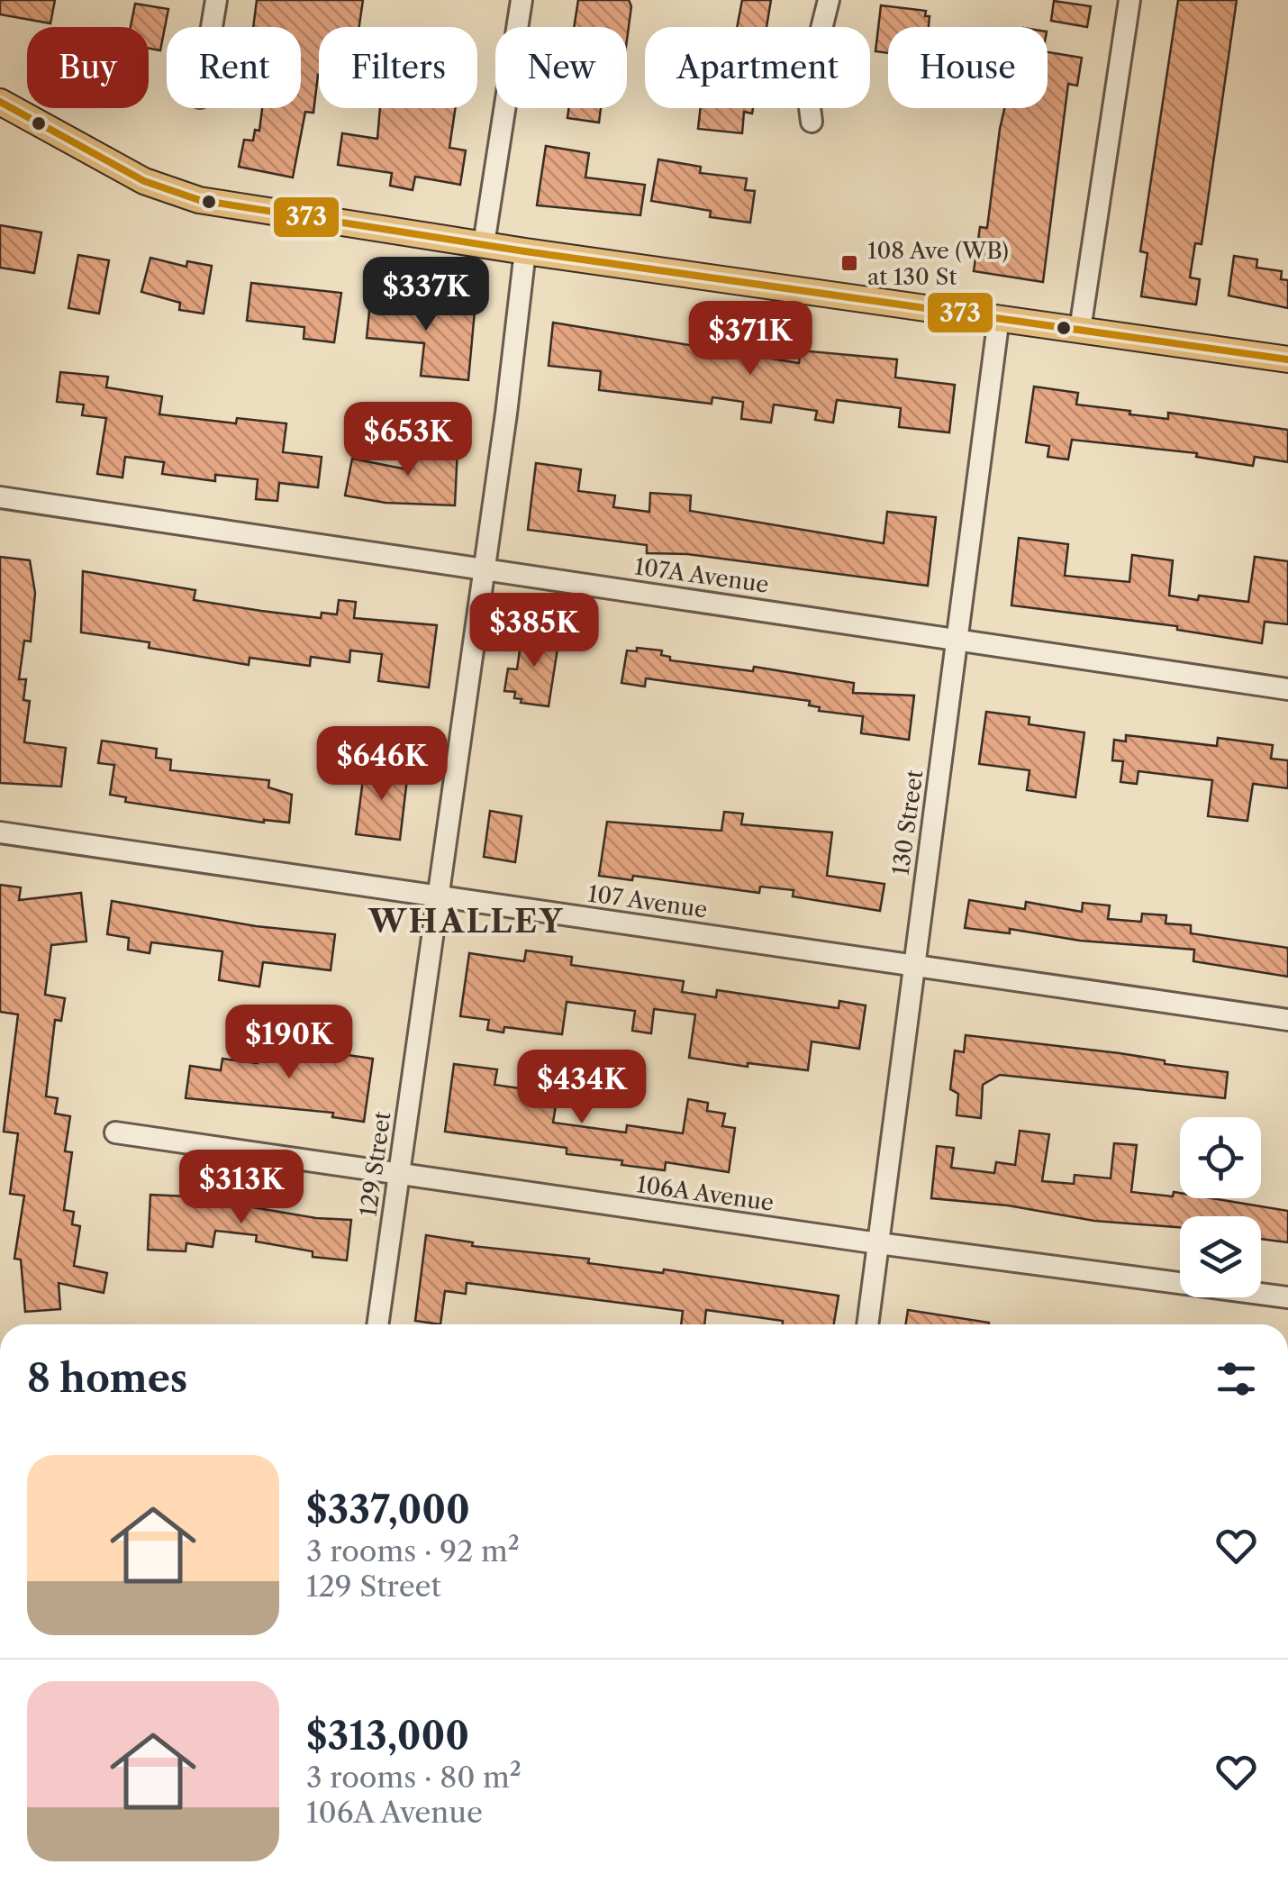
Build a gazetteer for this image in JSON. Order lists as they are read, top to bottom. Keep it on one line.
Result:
{"streets":{"street":["107A Avenue","130 Street","107 Avenue","129 Street","106A Avenue"]},"crossings":[["107A Avenue","130 Street"],["107A Avenue","129 Street"],["130 Street","107 Avenue"],["130 Street","106A Avenue"],["107 Avenue","129 Street"],["129 Street","106A Avenue"]],"districts":["WHALLEY"],"places":{"transit":["108 Ave (WB) at 130 St"]},"lines":["transit line 373"],"page":{"chip":["Buy","Rent","Filters","New","Apartment","House"],"price":["$337K","$371K","$653K","$385K","$646K","$190K","$434K","$313K"],"heading":"8 homes","list":[{"name":"$337,000","note":"3 rooms · 92 m² · 129 Street"},{"name":"$313,000","note":"3 rooms · 80 m² · 106A Avenue"}]}}
